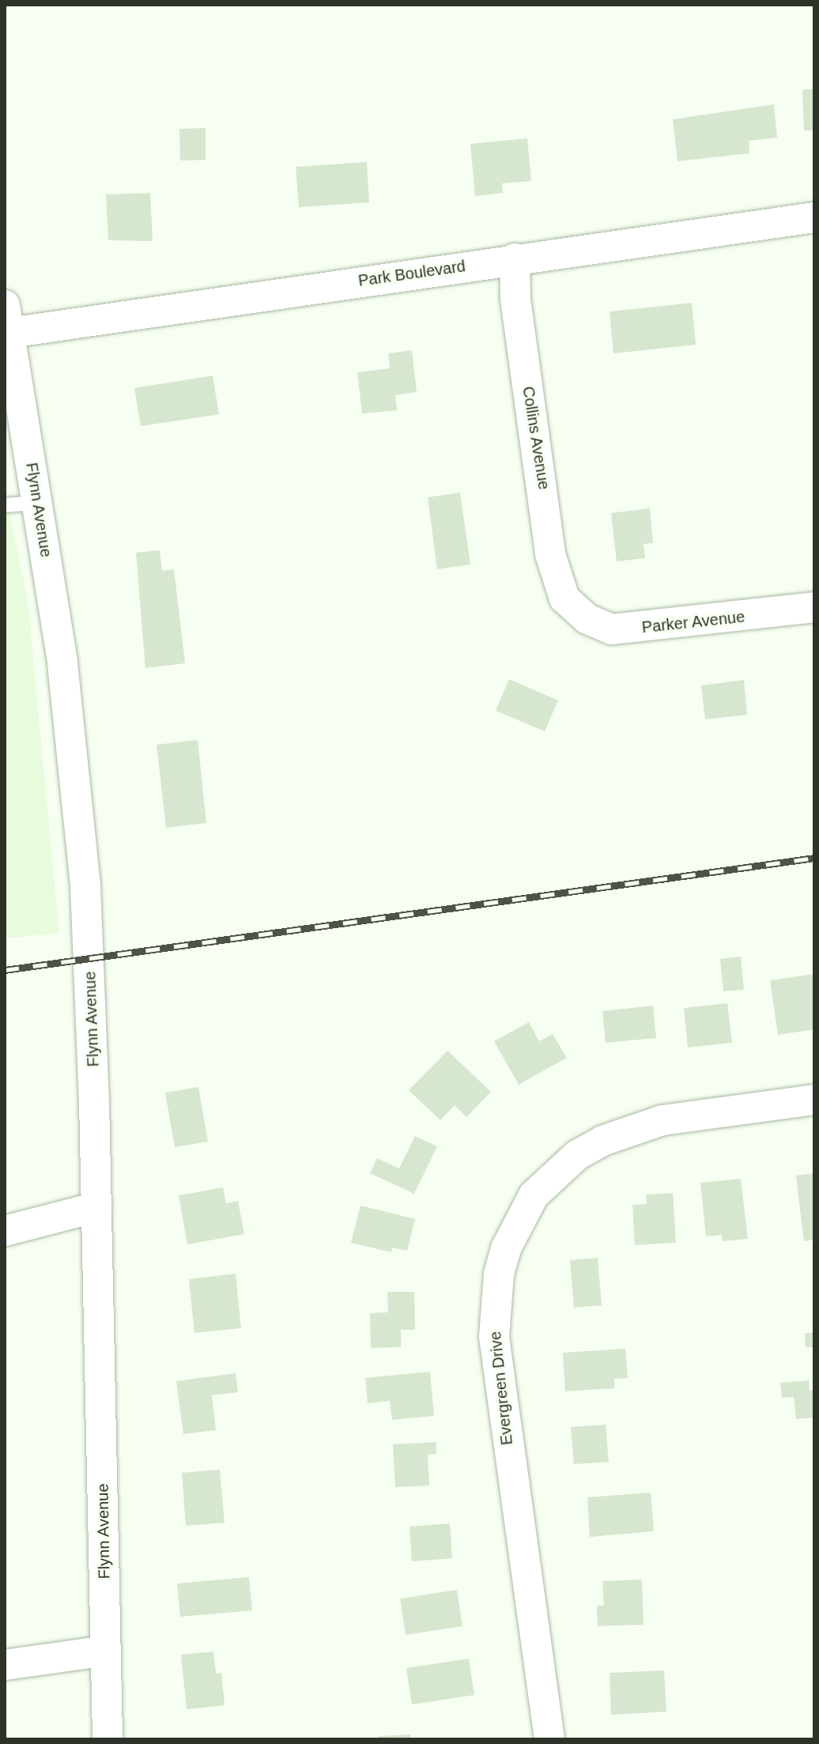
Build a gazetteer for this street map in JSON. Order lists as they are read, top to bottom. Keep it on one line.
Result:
{"streets":{"street":["Park Boulevard","Collins Avenue","Flynn Avenue","Parker Avenue","Evergreen Drive"]},"crossings":[["Park Boulevard","Collins Avenue"],["Park Boulevard","Flynn Avenue"],["Collins Avenue","Parker Avenue"]]}
